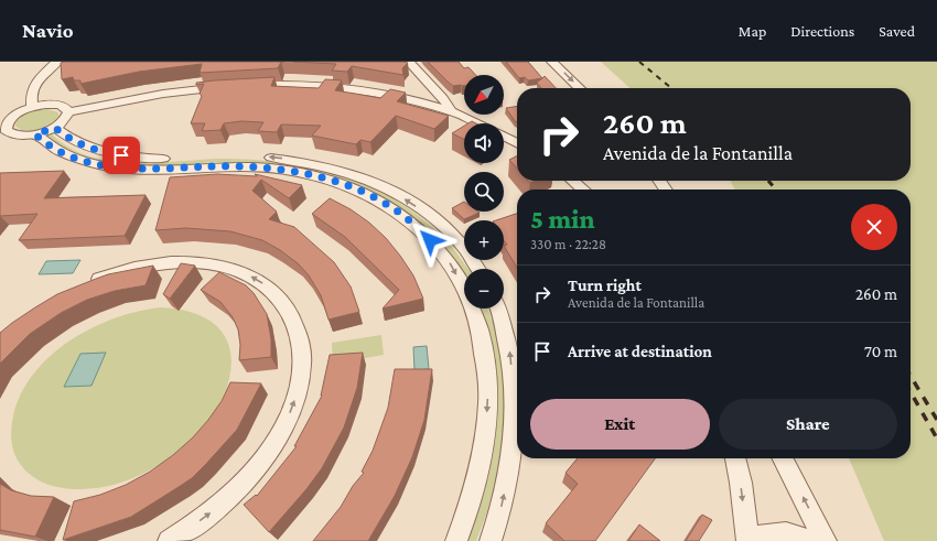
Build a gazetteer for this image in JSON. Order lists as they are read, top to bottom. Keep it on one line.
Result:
{"north":"bottom left","page":{"header":"Navio","nav":["Map","Directions","Saved"],"map_buttons":["+","−"],"turn":["260 m","Avenida de la Fontanilla"],"heading":["5 min","330 m · 22:28"],"list":[{"name":"Turn right","note":"Avenida de la Fontanilla","value":"260 m"},{"name":"Arrive at destination","value":"70 m"}],"buttons":["Exit","Share"]}}
